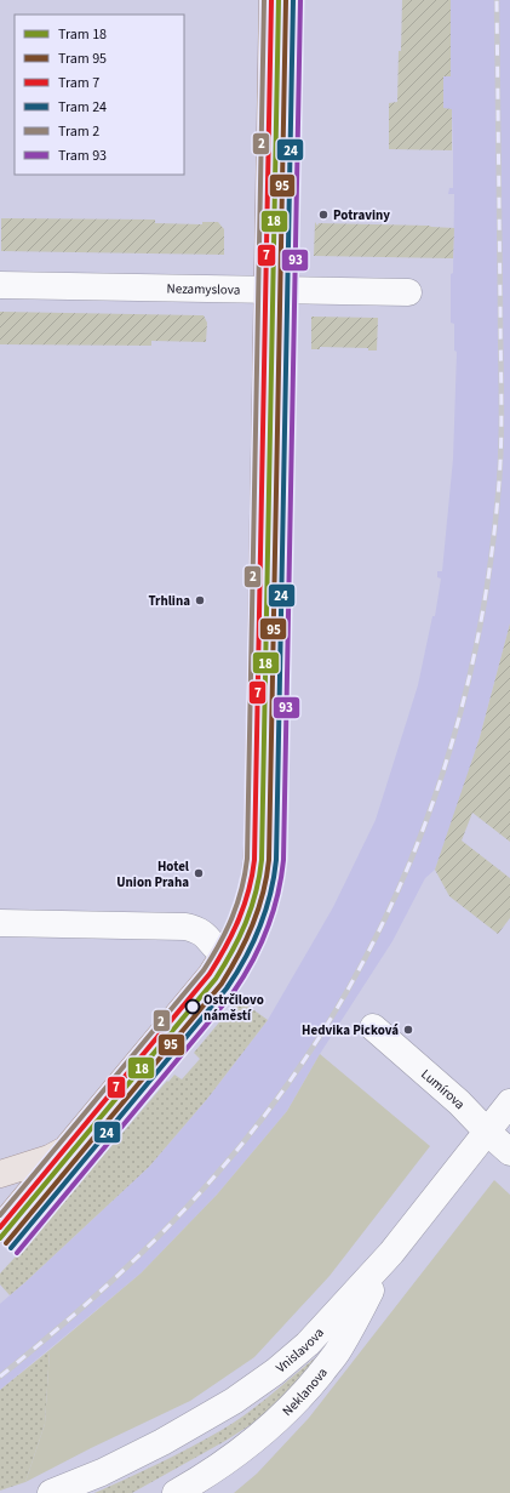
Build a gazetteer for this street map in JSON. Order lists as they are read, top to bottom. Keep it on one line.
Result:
{"streets":{"street":["Nezamyslova","Lumírova","Vnislavova","Neklanova"]},"crossings":[["Lumírova","Vnislavova"],["Vnislavova","Neklanova"]],"places":["Potraviny","Trhlina","Hotel Union Praha","Ostrčilovo náměstí","Hedvika Picková"],"lines":["tram line 18","tram line 95","tram line 7","tram line 24","tram line 2","tram line 93"],"legend":["Tram 18","Tram 95","Tram 7","Tram 24","Tram 2","Tram 93"]}
